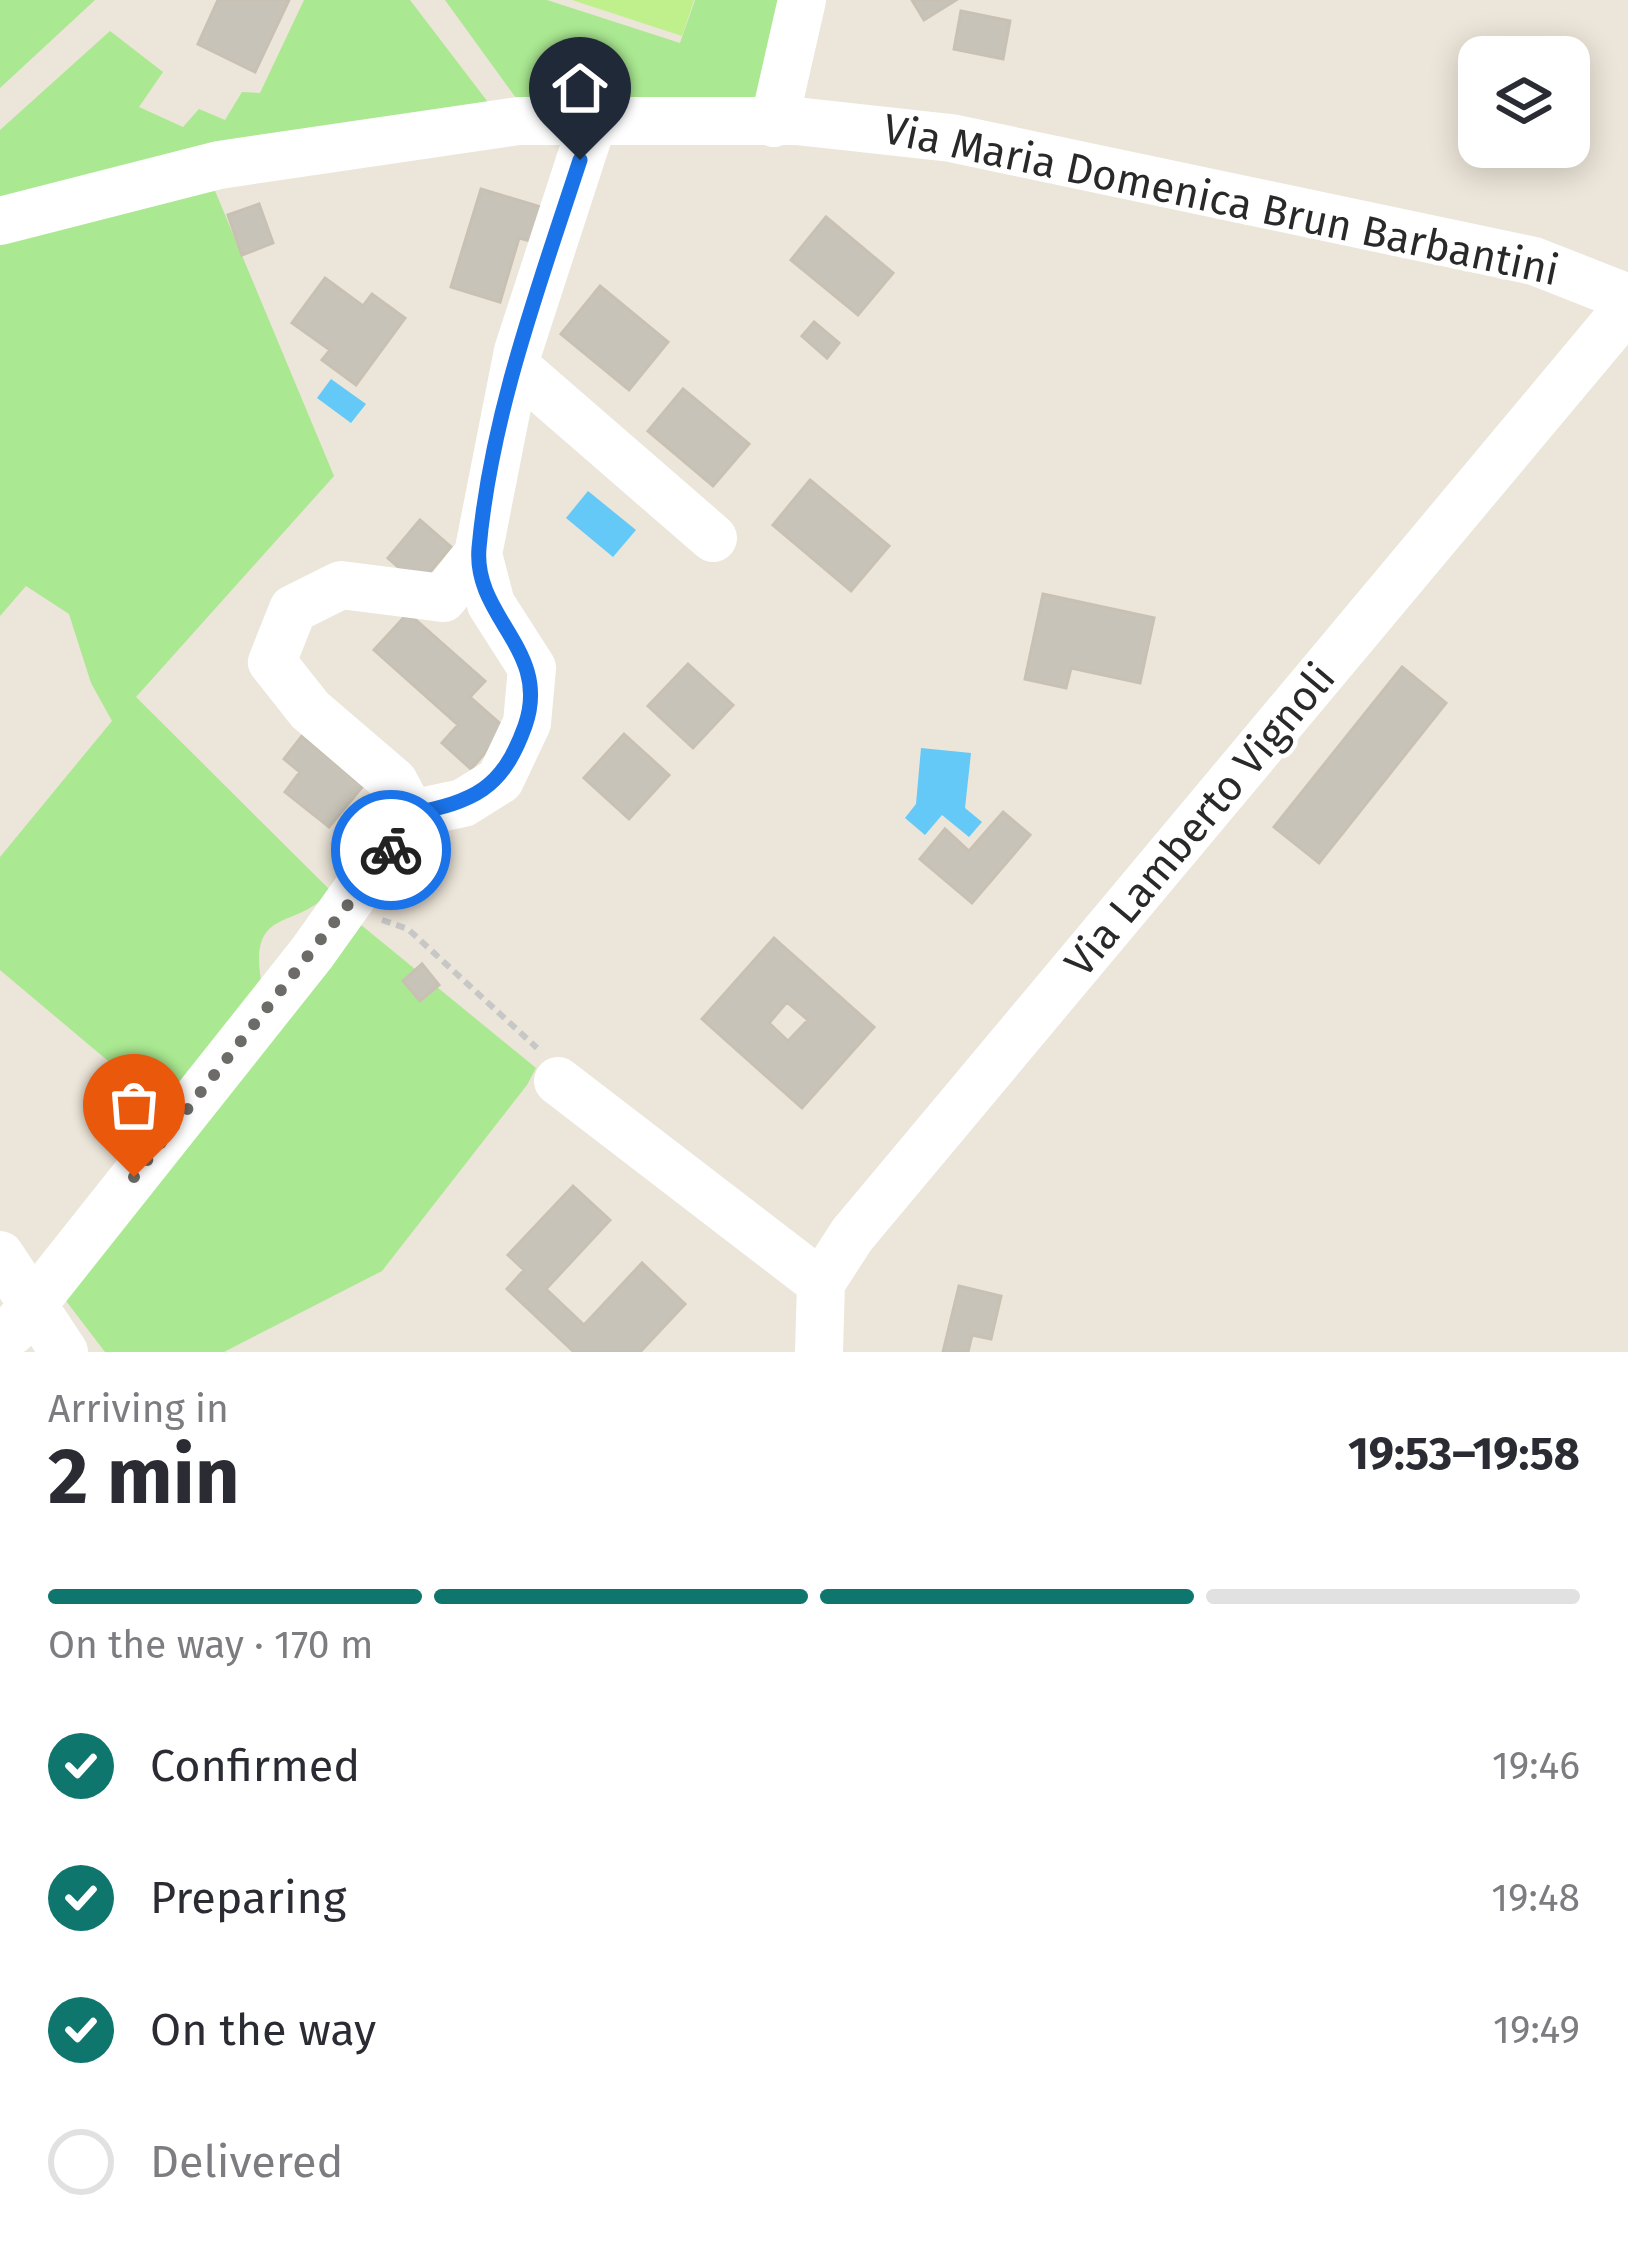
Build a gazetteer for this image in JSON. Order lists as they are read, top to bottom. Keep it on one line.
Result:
{"streets":{"street":["Via Maria Domenica Brun Barbantini","Via Lamberto Vignoli"]},"page":{"heading":["2 min","Arriving in","19:53–19:58"],"bar":"On the way · 170 m","list":[["Confirmed","19:46"],["Preparing","19:48"],["On the way","19:49"],"Delivered"]}}
